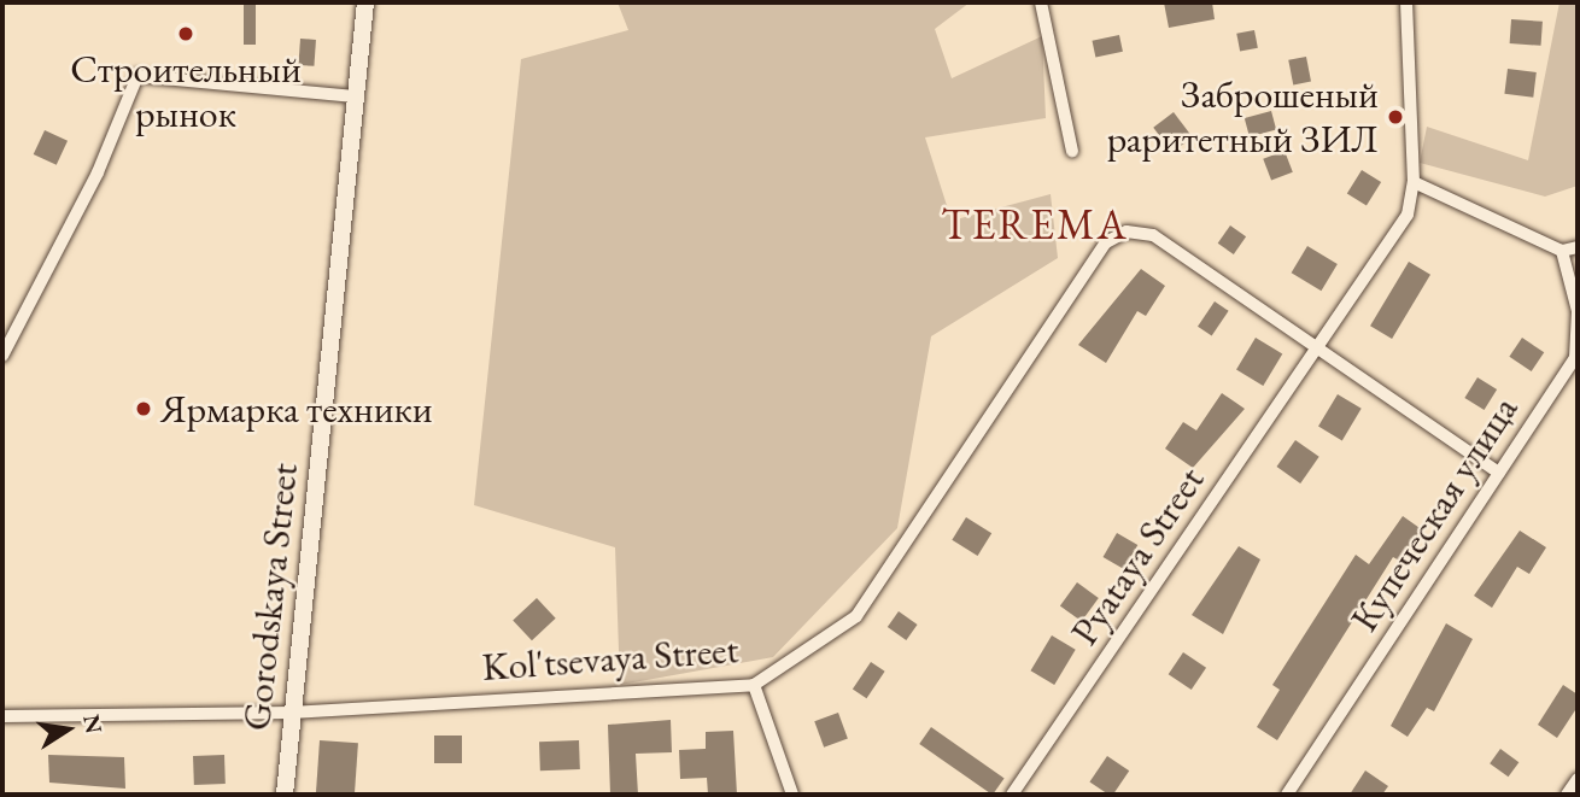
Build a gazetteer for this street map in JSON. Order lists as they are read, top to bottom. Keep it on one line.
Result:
{"streets":{"street":["Купеческая улица","Pyataya Street","Gorodskaya Street","Kol'tsevaya Street"]},"crossings":[["Pyataya Street","Kol'tsevaya Street"],["Gorodskaya Street","Kol'tsevaya Street"]],"districts":["TEREMA"],"places":["Строительный рынок","Заброшеный раритетный ЗИЛ","Ярмарка техники"],"north":"right"}
